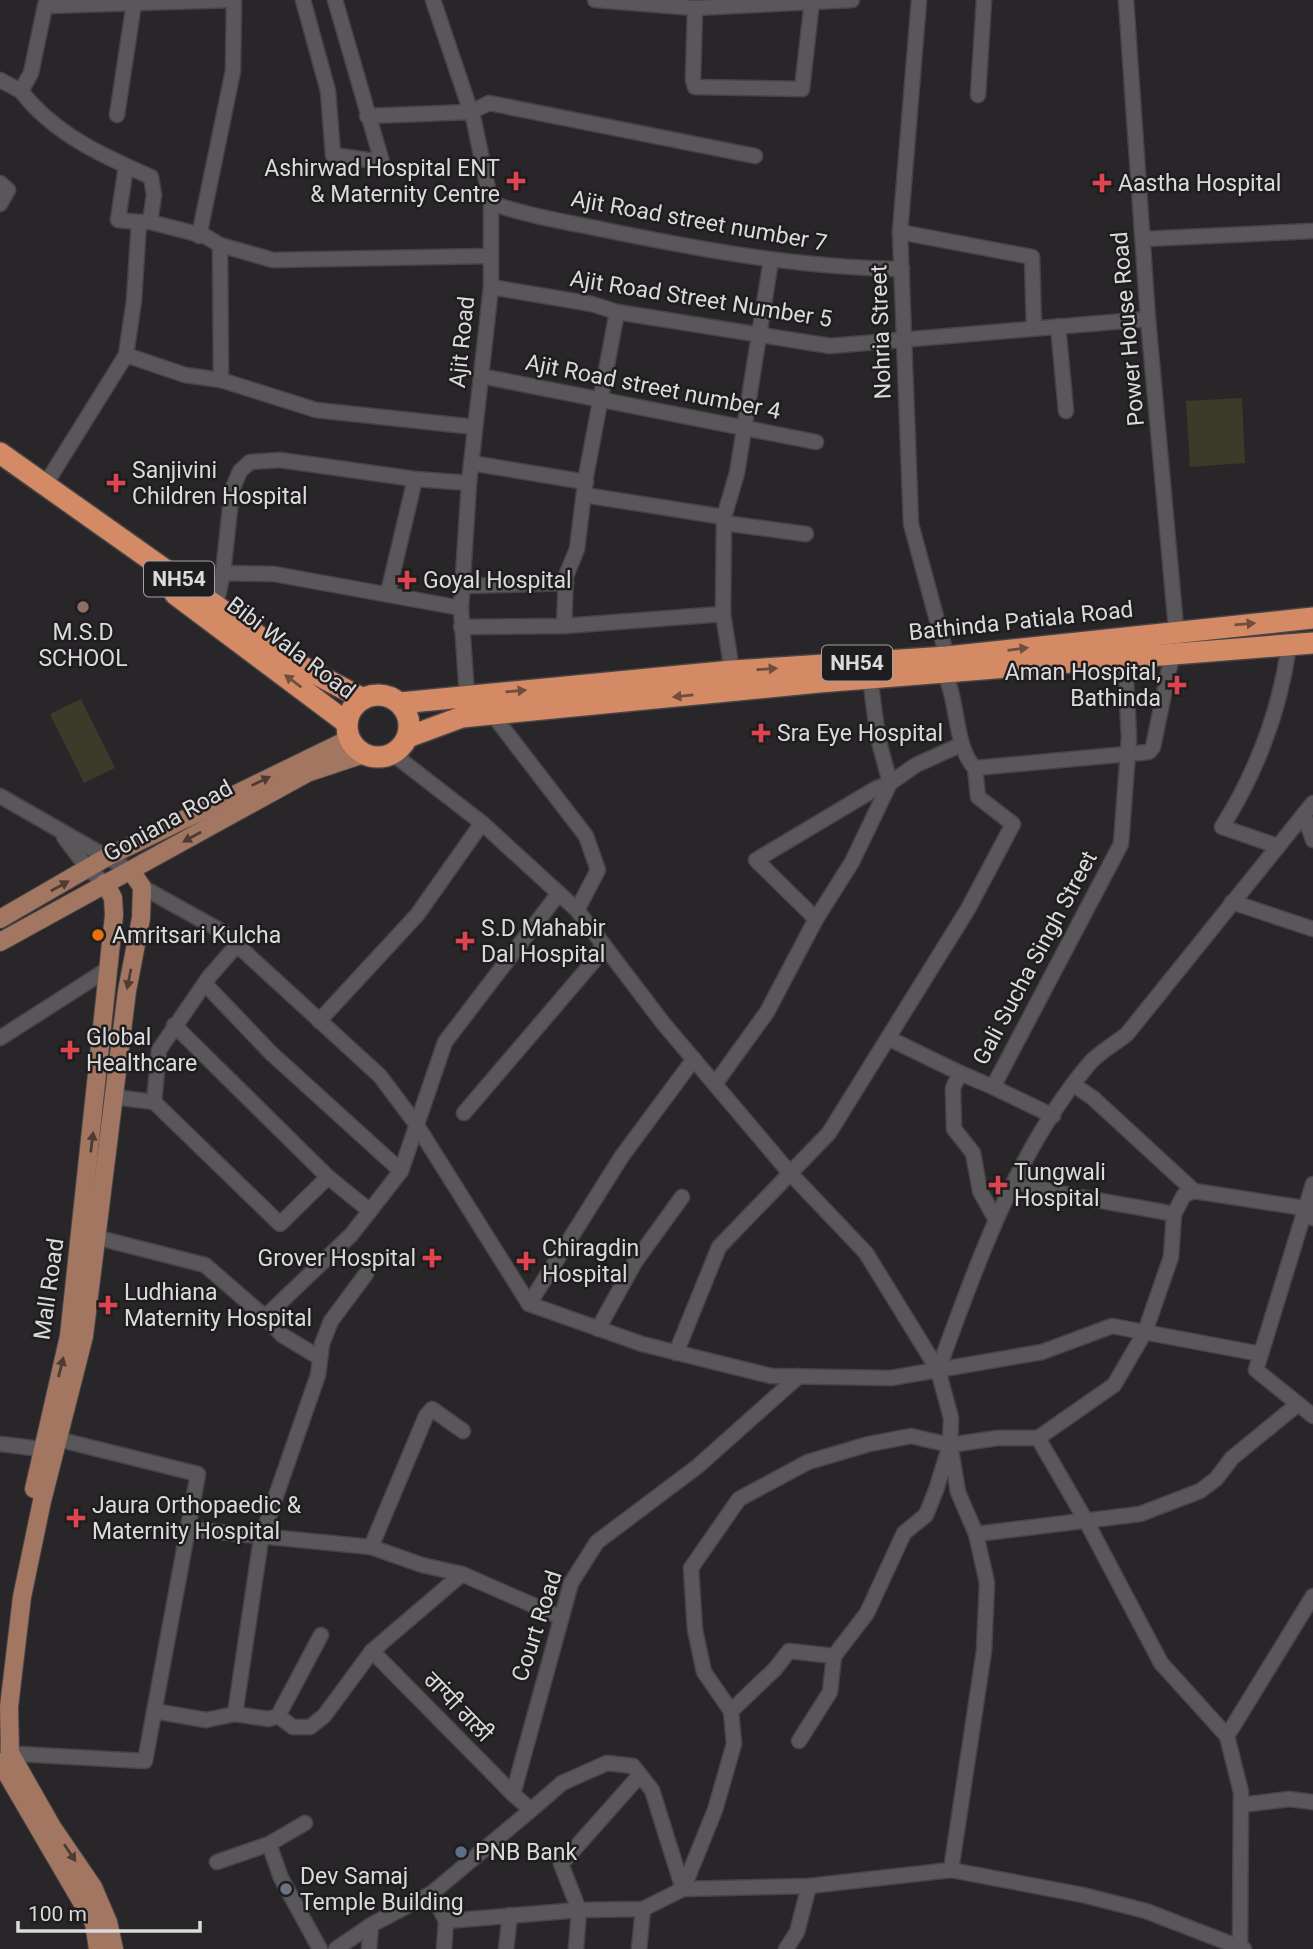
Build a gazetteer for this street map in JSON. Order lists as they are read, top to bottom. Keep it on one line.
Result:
{"streets":{"highway":["NH54","Bathinda Patiala Road","Bibi Wala Road"],"main road":["Goniana Road","Mall Road"],"street":["Ajit Road street number 7","Ajit Road Street Number 5","Power House Road","Nohria Street","Ajit Road","Ajit Road street number 4","Gali Sucha Singh Street","Court Road","ਗਾਂਧੀ ਗਲੀ"]},"crossings":[["Ajit Road street number 7","Nohria Street"],["Ajit Road street number 7","Ajit Road"],["Ajit Road Street Number 5","Power House Road"],["Ajit Road Street Number 5","Nohria Street"],["Ajit Road Street Number 5","Ajit Road"],["Power House Road","NH54"],["Power House Road","Bathinda Patiala Road"],["Power House Road","Gali Sucha Singh Street"],["Nohria Street","NH54"],["Nohria Street","Bathinda Patiala Road"],["Ajit Road","Ajit Road street number 4"],["Ajit Road","Bathinda Patiala Road"],["NH54","Bathinda Patiala Road"],["NH54","Bibi Wala Road"],["NH54","Goniana Road"],["NH54","Gali Sucha Singh Street"],["Bathinda Patiala Road","Bibi Wala Road"],["Bathinda Patiala Road","Goniana Road"],["Bibi Wala Road","Goniana Road"],["Goniana Road","Mall Road"],["Court Road","ਗਾਂਧੀ ਗਲੀ"]],"places":{"health":["Ashirwad Hospital ENT & Maternity Centre","Aastha Hospital","Sanjivini Children Hospital","Goyal Hospital","Aman Hospital, Bathinda","Sra Eye Hospital","S.D Mahabir Dal Hospital","Global Healthcare","Tungwali Hospital","Grover Hospital","Chiragdin Hospital","Ludhiana Maternity Hospital","Jaura Orthopaedic & Maternity Hospital"],"other":["M.S.D SCHOOL","Amritsari Kulcha","PNB Bank","Dev Samaj Temple Building"]},"scale_bar":"100 m"}
